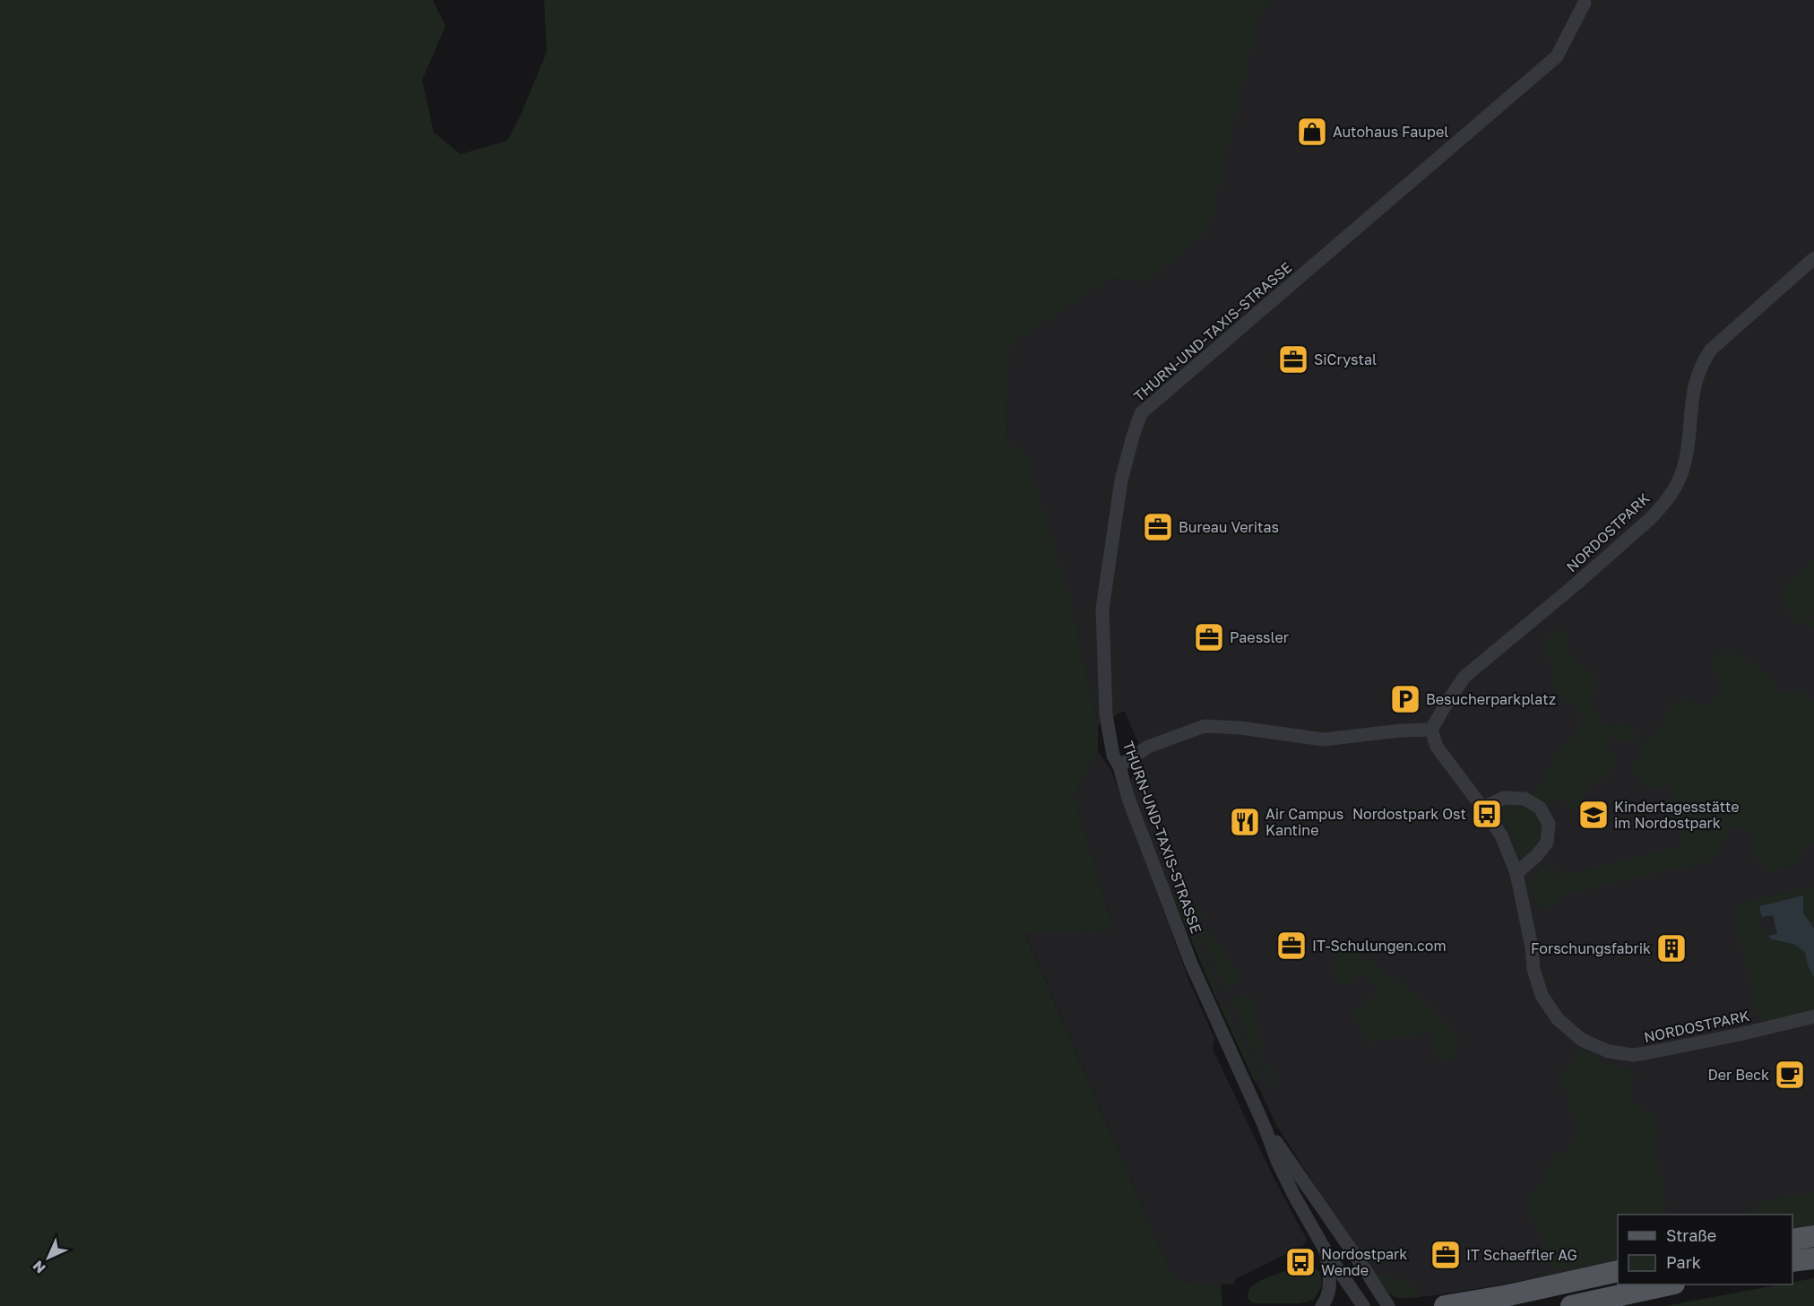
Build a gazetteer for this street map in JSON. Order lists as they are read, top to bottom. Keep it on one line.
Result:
{"streets":{"street":["THURN-UND-TAXIS-STRASSE","NORDOSTPARK"]},"places":{"shop":["Autohaus Faupel"],"office":["SiCrystal","Bureau Veritas","Paessler","IT-Schulungen.com","IT Schaeffler AG"],"parking":["Besucherparkplatz"],"bus stop":["Nordostpark Ost","Nordostpark Wende"],"school or university":["Kindertagesstätte im Nordostpark"],"restaurant":["Air Campus Kantine"],"building":["Forschungsfabrik"],"cafe":["Der Beck"]},"legend":["Straße","Park"],"north":"bottom left"}
